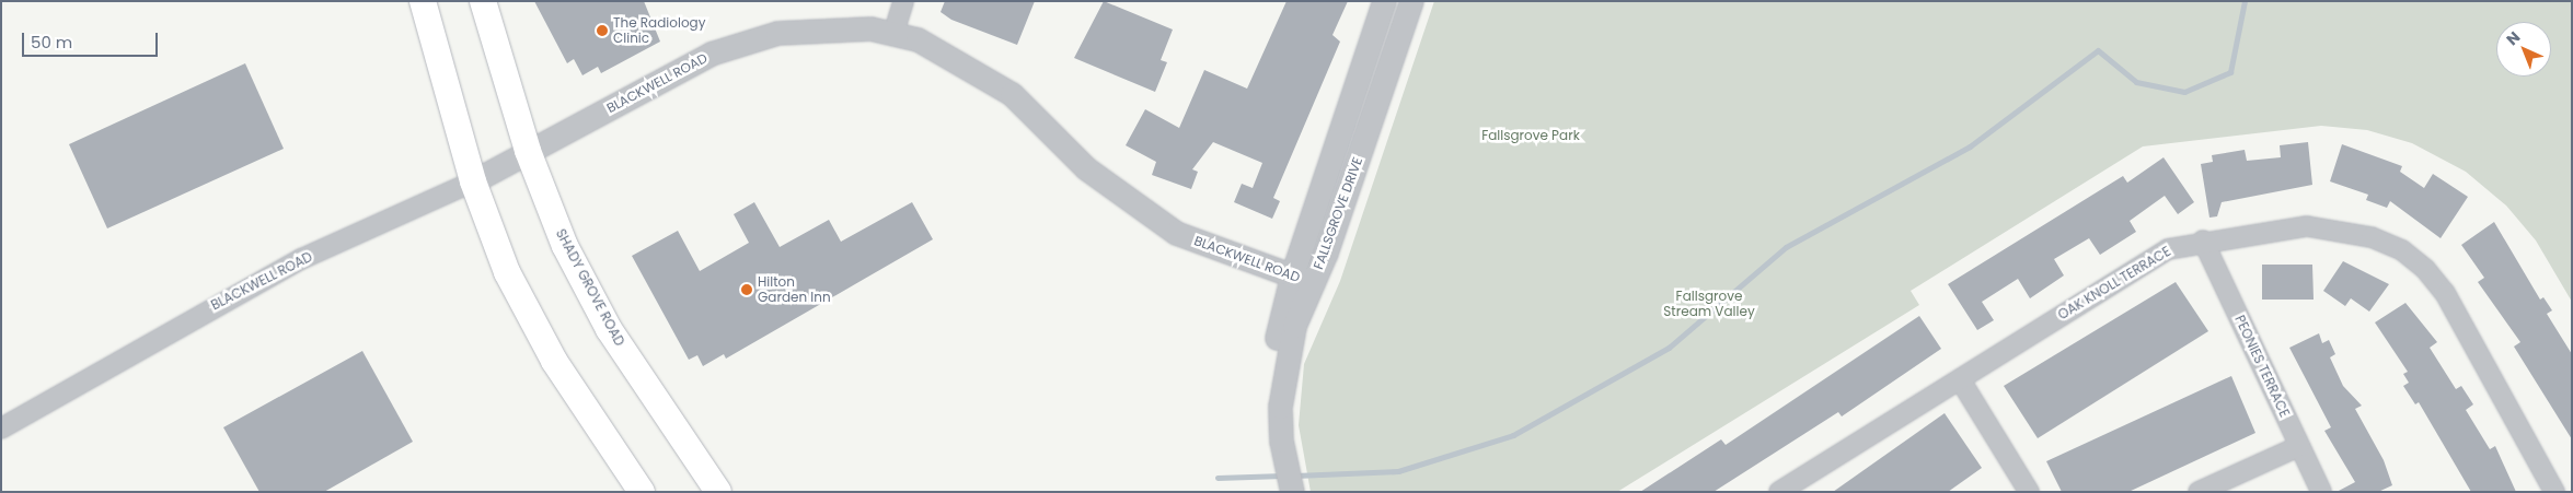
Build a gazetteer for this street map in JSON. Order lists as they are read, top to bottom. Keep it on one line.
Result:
{"streets":{"main road":["SHADY GROVE ROAD"],"street":["BLACKWELL ROAD","FALLSGROVE DRIVE","OAK KNOLL TERRACE","PEONIES TERRACE"]},"crossings":[["BLACKWELL ROAD","FALLSGROVE DRIVE"],["BLACKWELL ROAD","SHADY GROVE ROAD"],["OAK KNOLL TERRACE","PEONIES TERRACE"]],"parks":["Fallsgrove Park","Fallsgrove Stream Valley"],"places":["The Radiology Clinic","Hilton Garden Inn"],"scale_bar":"50 m","north":"top left"}
